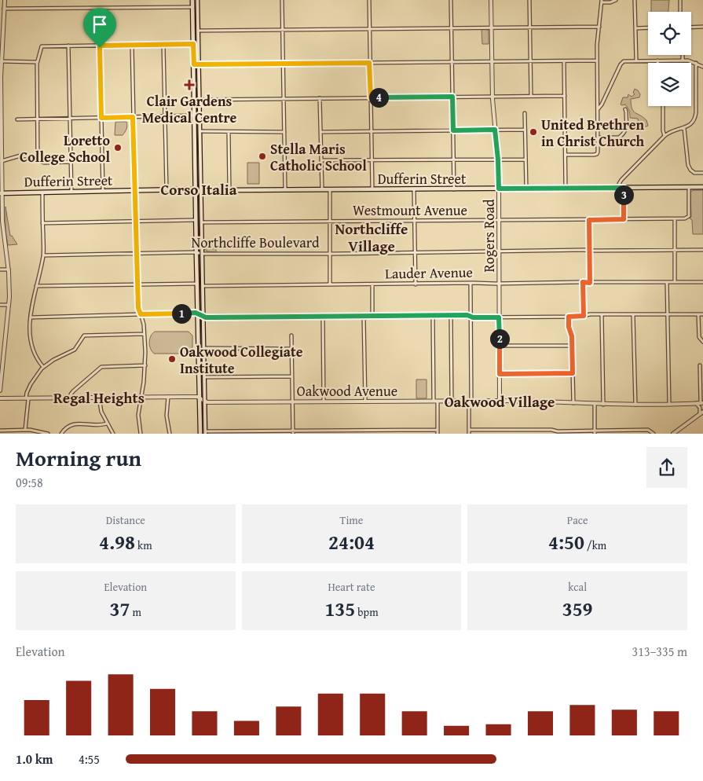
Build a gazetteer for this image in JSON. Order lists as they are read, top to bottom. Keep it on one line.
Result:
{"streets":{"main road":["Dufferin Street"],"street":["Westmount Avenue","Rogers Road","Northcliffe Boulevard","Lauder Avenue","Oakwood Avenue"]},"crossings":[["Dufferin Street","Westmount Avenue"],["Dufferin Street","Rogers Road"],["Westmount Avenue","Rogers Road"],["Rogers Road","Northcliffe Boulevard"],["Rogers Road","Lauder Avenue"],["Rogers Road","Oakwood Avenue"]],"districts":["Corso Italia","Northcliffe Village","Regal Heights","Oakwood Village"],"places":{"health":["Clair Gardens Medical Centre"],"other":["United Brethren in Christ Church","Loretto College School","Stella Maris Catholic School","Oakwood Collegiate Institute"]},"page":{"pins":["4","3","1","2"],"heading":["Morning run","09:58"],"stats":[["Distance","4.98 km"],["Time","24:04"],["Pace","4:50 /km"],["Elevation","37 m"],["Heart rate","135 bpm"],["kcal","359"]],"chart":["Elevation","313–335 m"],"list":[{"name":"1.0 km","note":"4:55"}]}}
